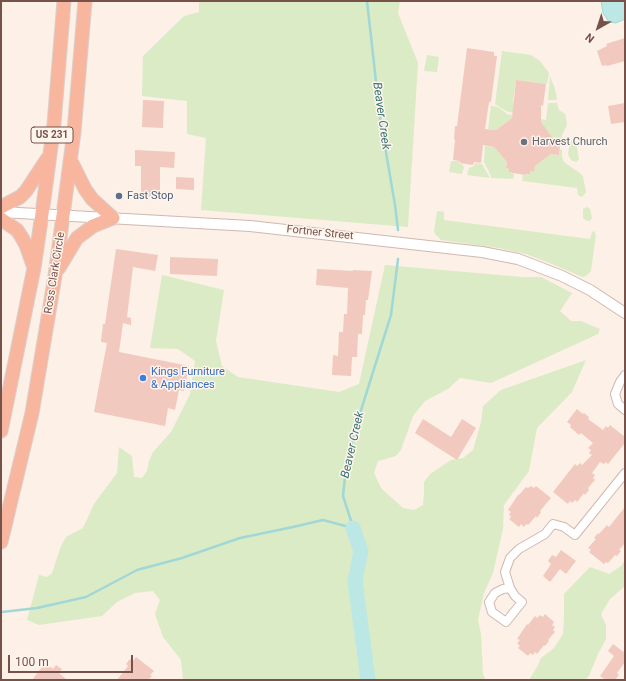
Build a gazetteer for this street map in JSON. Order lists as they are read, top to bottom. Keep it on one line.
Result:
{"streets":{"highway":["US 231","Ross Clark Circle"],"street":["Fortner Street"]},"crossings":[["Fortner Street","Ross Clark Circle"]],"water":["Beaver Creek"],"places":["Harvest Church","Fast Stop","Kings Furniture & Appliances"],"scale_bar":"100 m","north":"bottom left"}
